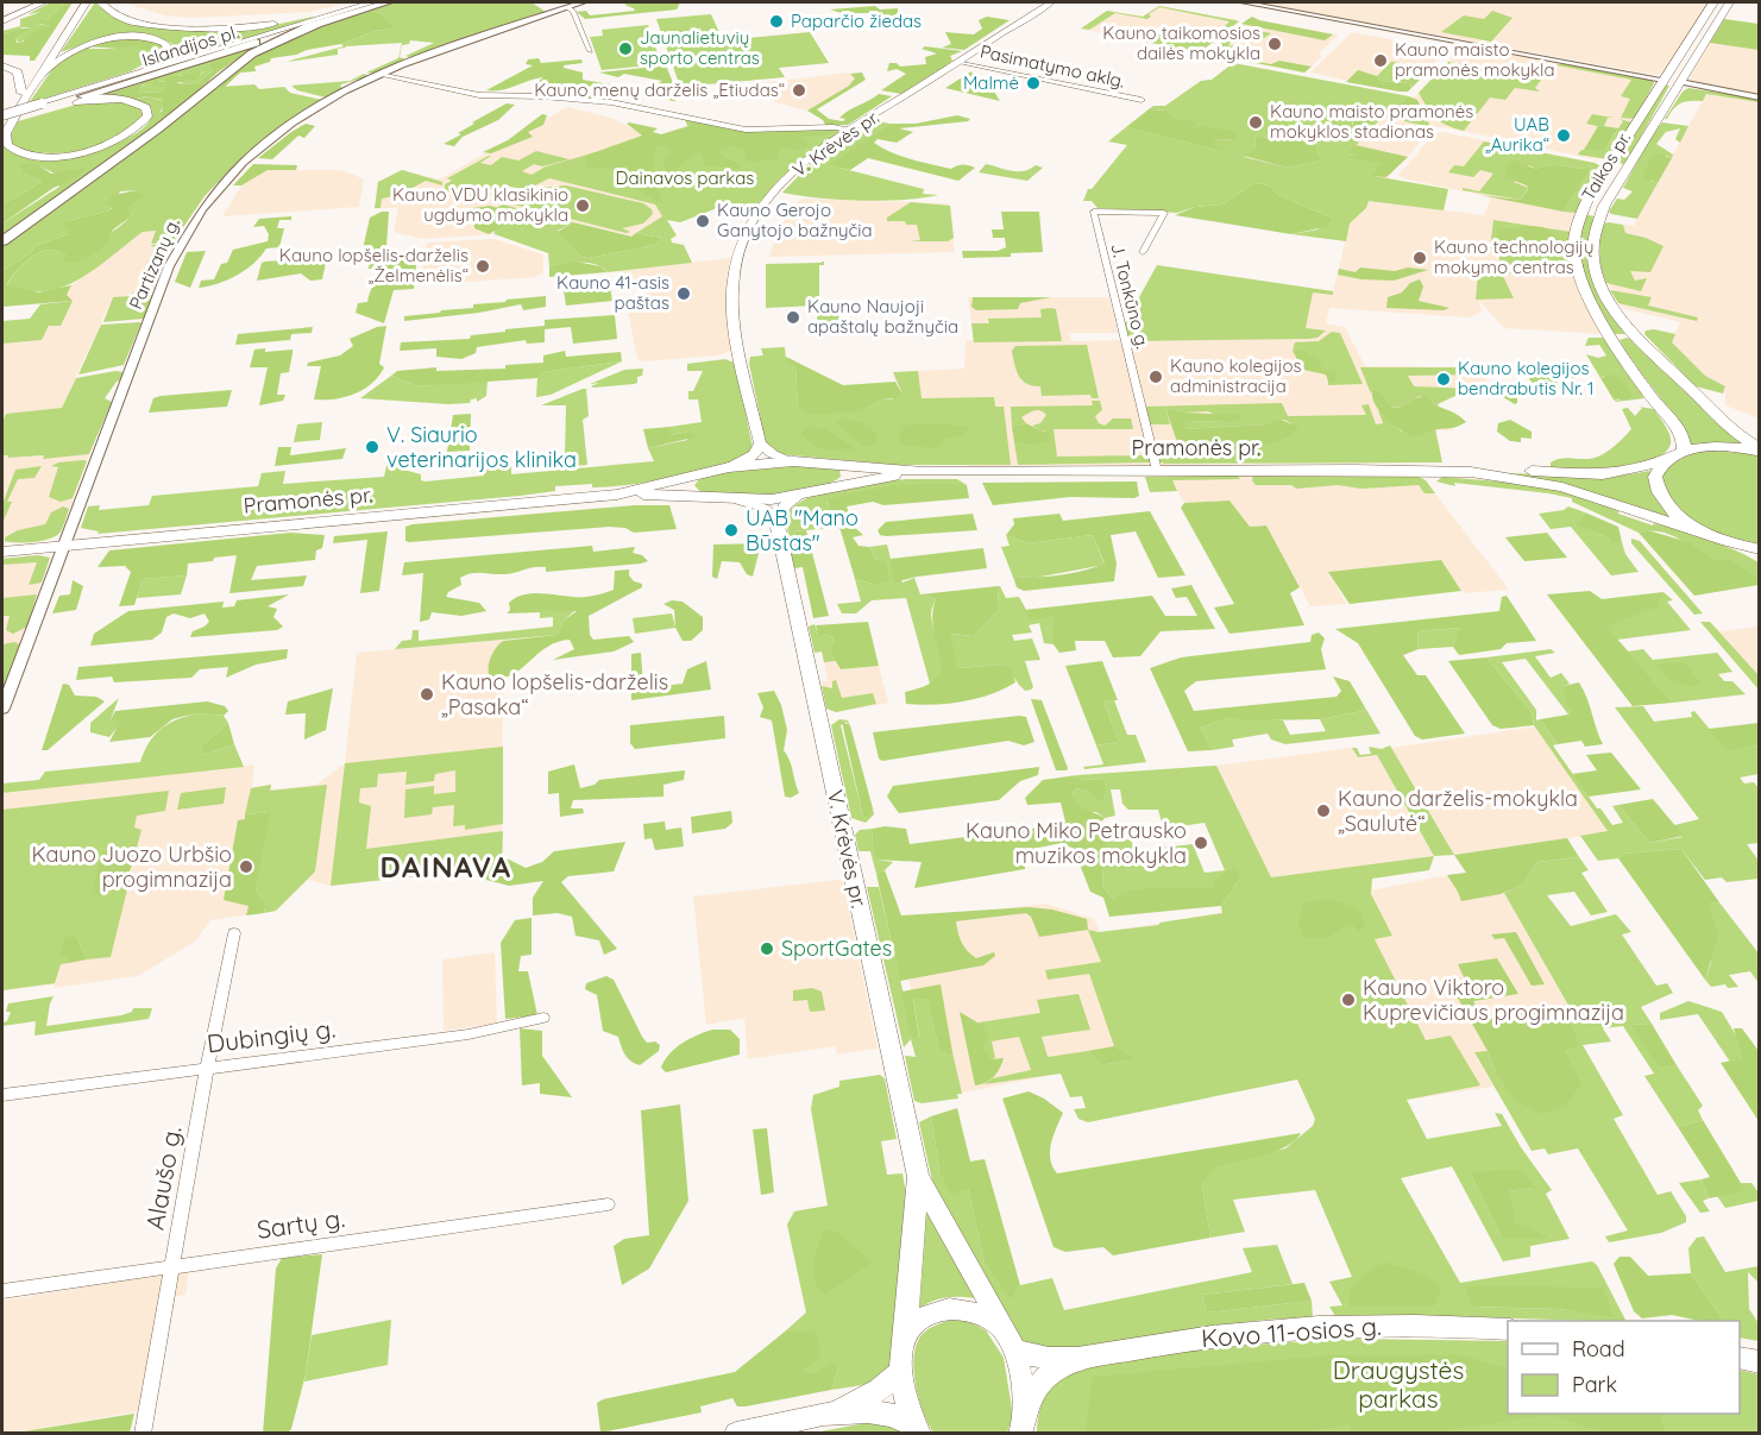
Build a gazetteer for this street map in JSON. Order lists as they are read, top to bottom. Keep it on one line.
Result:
{"streets":{"highway":["Islandijos pl."],"main road":["V. Krėvės pr.","Taikos pr.","Pramonės pr.","Kovo 11-osios g."],"street":["Pasimatymo aklg.","Partizanų g.","J. Tonkūno g.","Dubingių g.","Alaušo g.","Sartų g."]},"crossings":[["Pasimatymo aklg.","V. Krėvės pr."],["V. Krėvės pr.","Kovo 11-osios g."],["Taikos pr.","Pramonės pr."],["Partizanų g.","Pramonės pr."],["J. Tonkūno g.","Pramonės pr."],["Dubingių g.","Alaušo g."],["Alaušo g.","Sartų g."]],"districts":["DAINAVA"],"parks":["Dainavos parkas","Draugystės parkas"],"places":["Paparčio žiedas","Kauno taikomosios dailės mokykla","Jaunalietuvių sporto centras","Kauno maisto pramonės mokykla","Malmė","Kauno menų darželis „Etiudas“","Kauno maisto pramonės mokyklos stadionas","UAB „Aurika“","Kauno VDU klasikinio ugdymo mokykla","Kauno Gerojo Ganytojo bažnyčia","Kauno technologijų mokymo centras","Kauno lopšelis-darželis „Želmenėlis“","Kauno 41-asis paštas","Kauno Naujoji apaštalų bažnyčia","Kauno kolegijos administracija","Kauno kolegijos bendrabutis Nr. 1","V. Siaurio veterinarijos klinika","UAB \"Mano Būstas\"","Kauno lopšelis-darželis „Pasaka“","Kauno darželis-mokykla „Saulutė“","Kauno Miko Petrausko muzikos mokykla","Kauno Juozo Urbšio progimnazija","SportGates","Kauno Viktoro Kuprevičiaus progimnazija"],"legend":["Road","Park"]}
